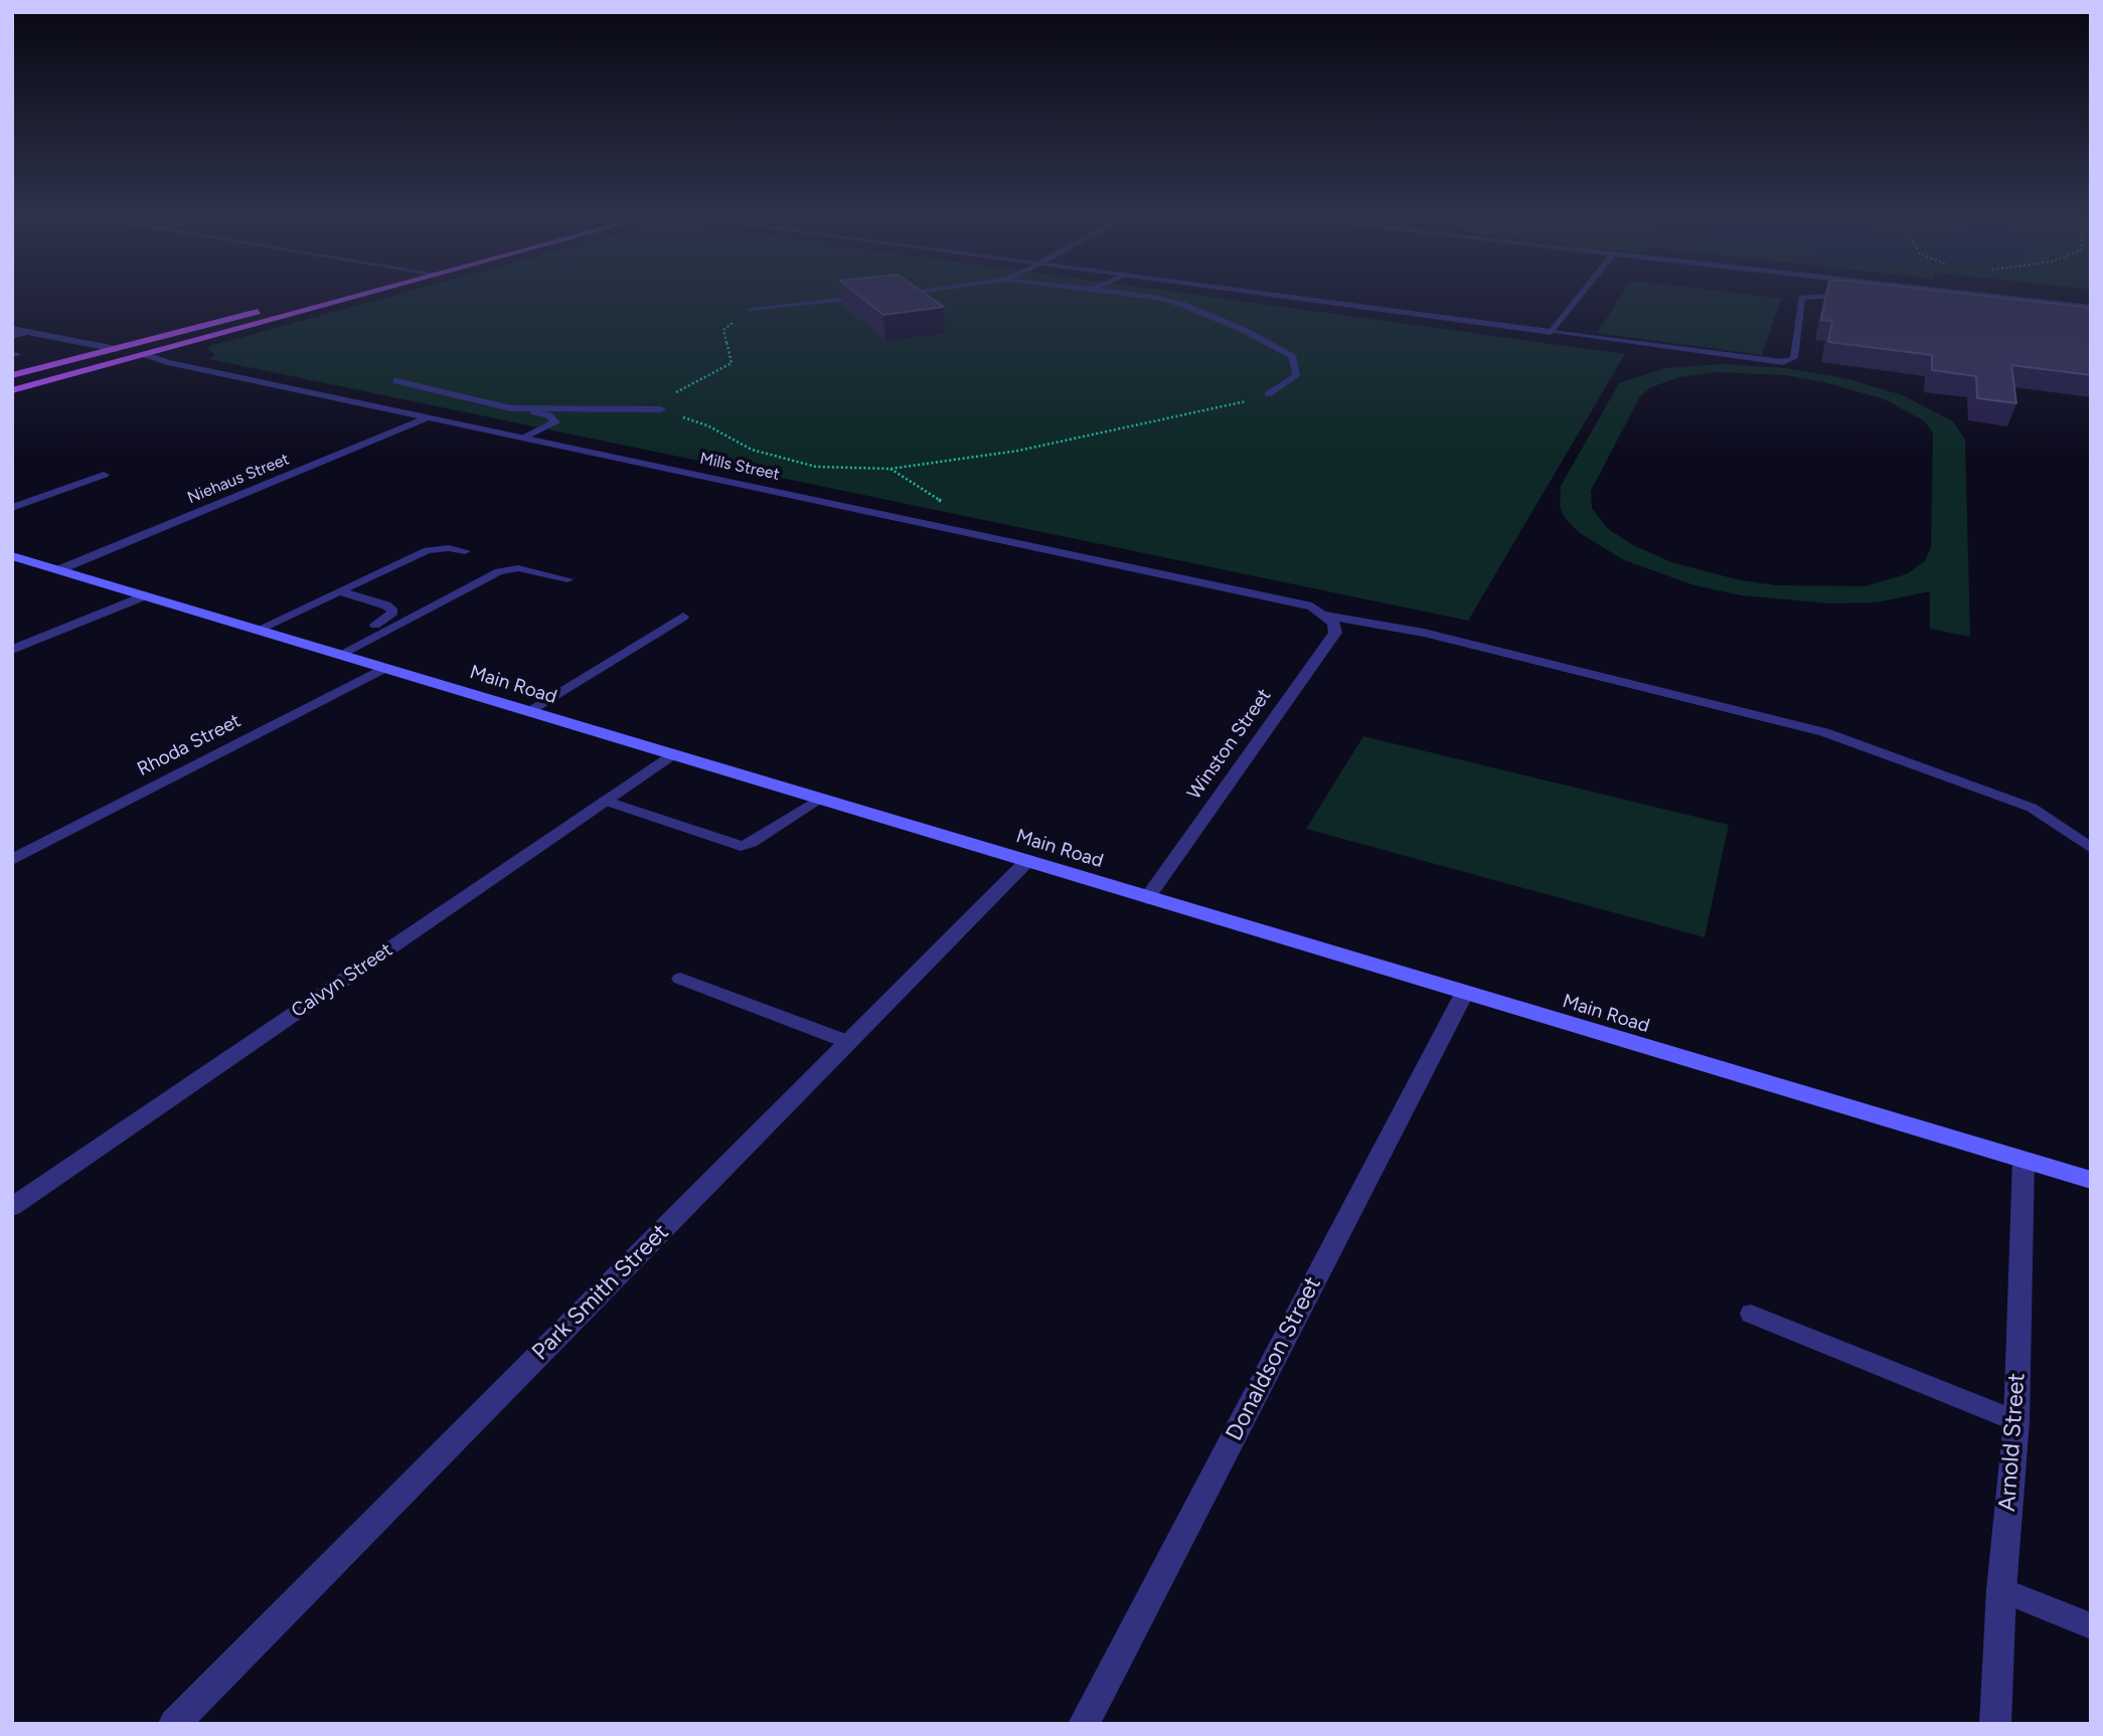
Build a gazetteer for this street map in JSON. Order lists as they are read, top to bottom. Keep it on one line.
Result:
{"streets":{"main road":["Main Road"],"street":["Mills Street","Niehaus Street","Winston Street","Rhoda Street","Calvyn Street","Park Smith Street","Donaldson Street","Arnold Street"]},"crossings":[["Mills Street","Niehaus Street"],["Mills Street","Winston Street"],["Niehaus Street","Main Road"],["Main Road","Winston Street"],["Main Road","Rhoda Street"],["Main Road","Calvyn Street"],["Main Road","Park Smith Street"],["Main Road","Donaldson Street"],["Main Road","Arnold Street"]]}
